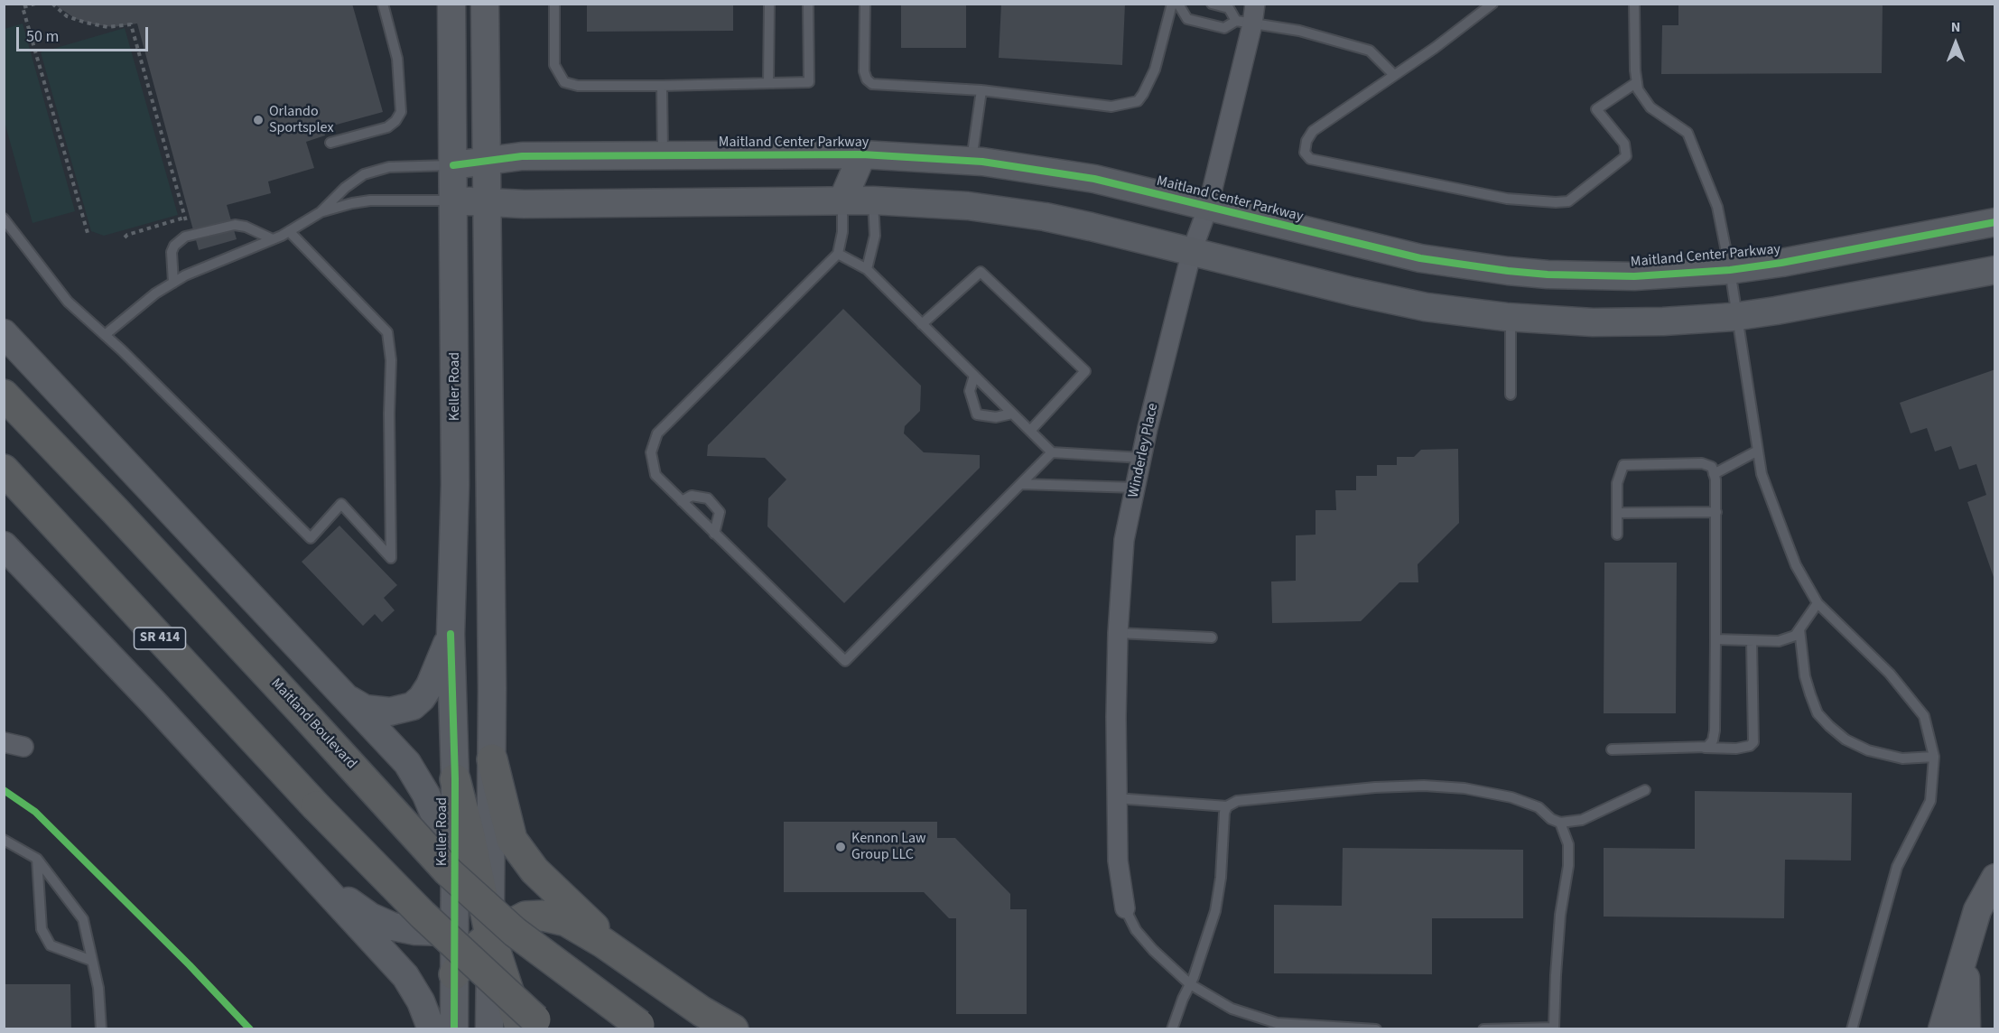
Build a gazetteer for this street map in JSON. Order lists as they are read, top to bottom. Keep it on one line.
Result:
{"streets":{"highway":["SR 414","Maitland Boulevard"],"street":["Maitland Center Parkway","Keller Road","Winderley Place"]},"crossings":[["Maitland Center Parkway","Keller Road"],["Maitland Center Parkway","Winderley Place"]],"places":["Orlando Sportsplex","Kennon Law Group LLC"],"scale_bar":"50 m","north":"top"}
